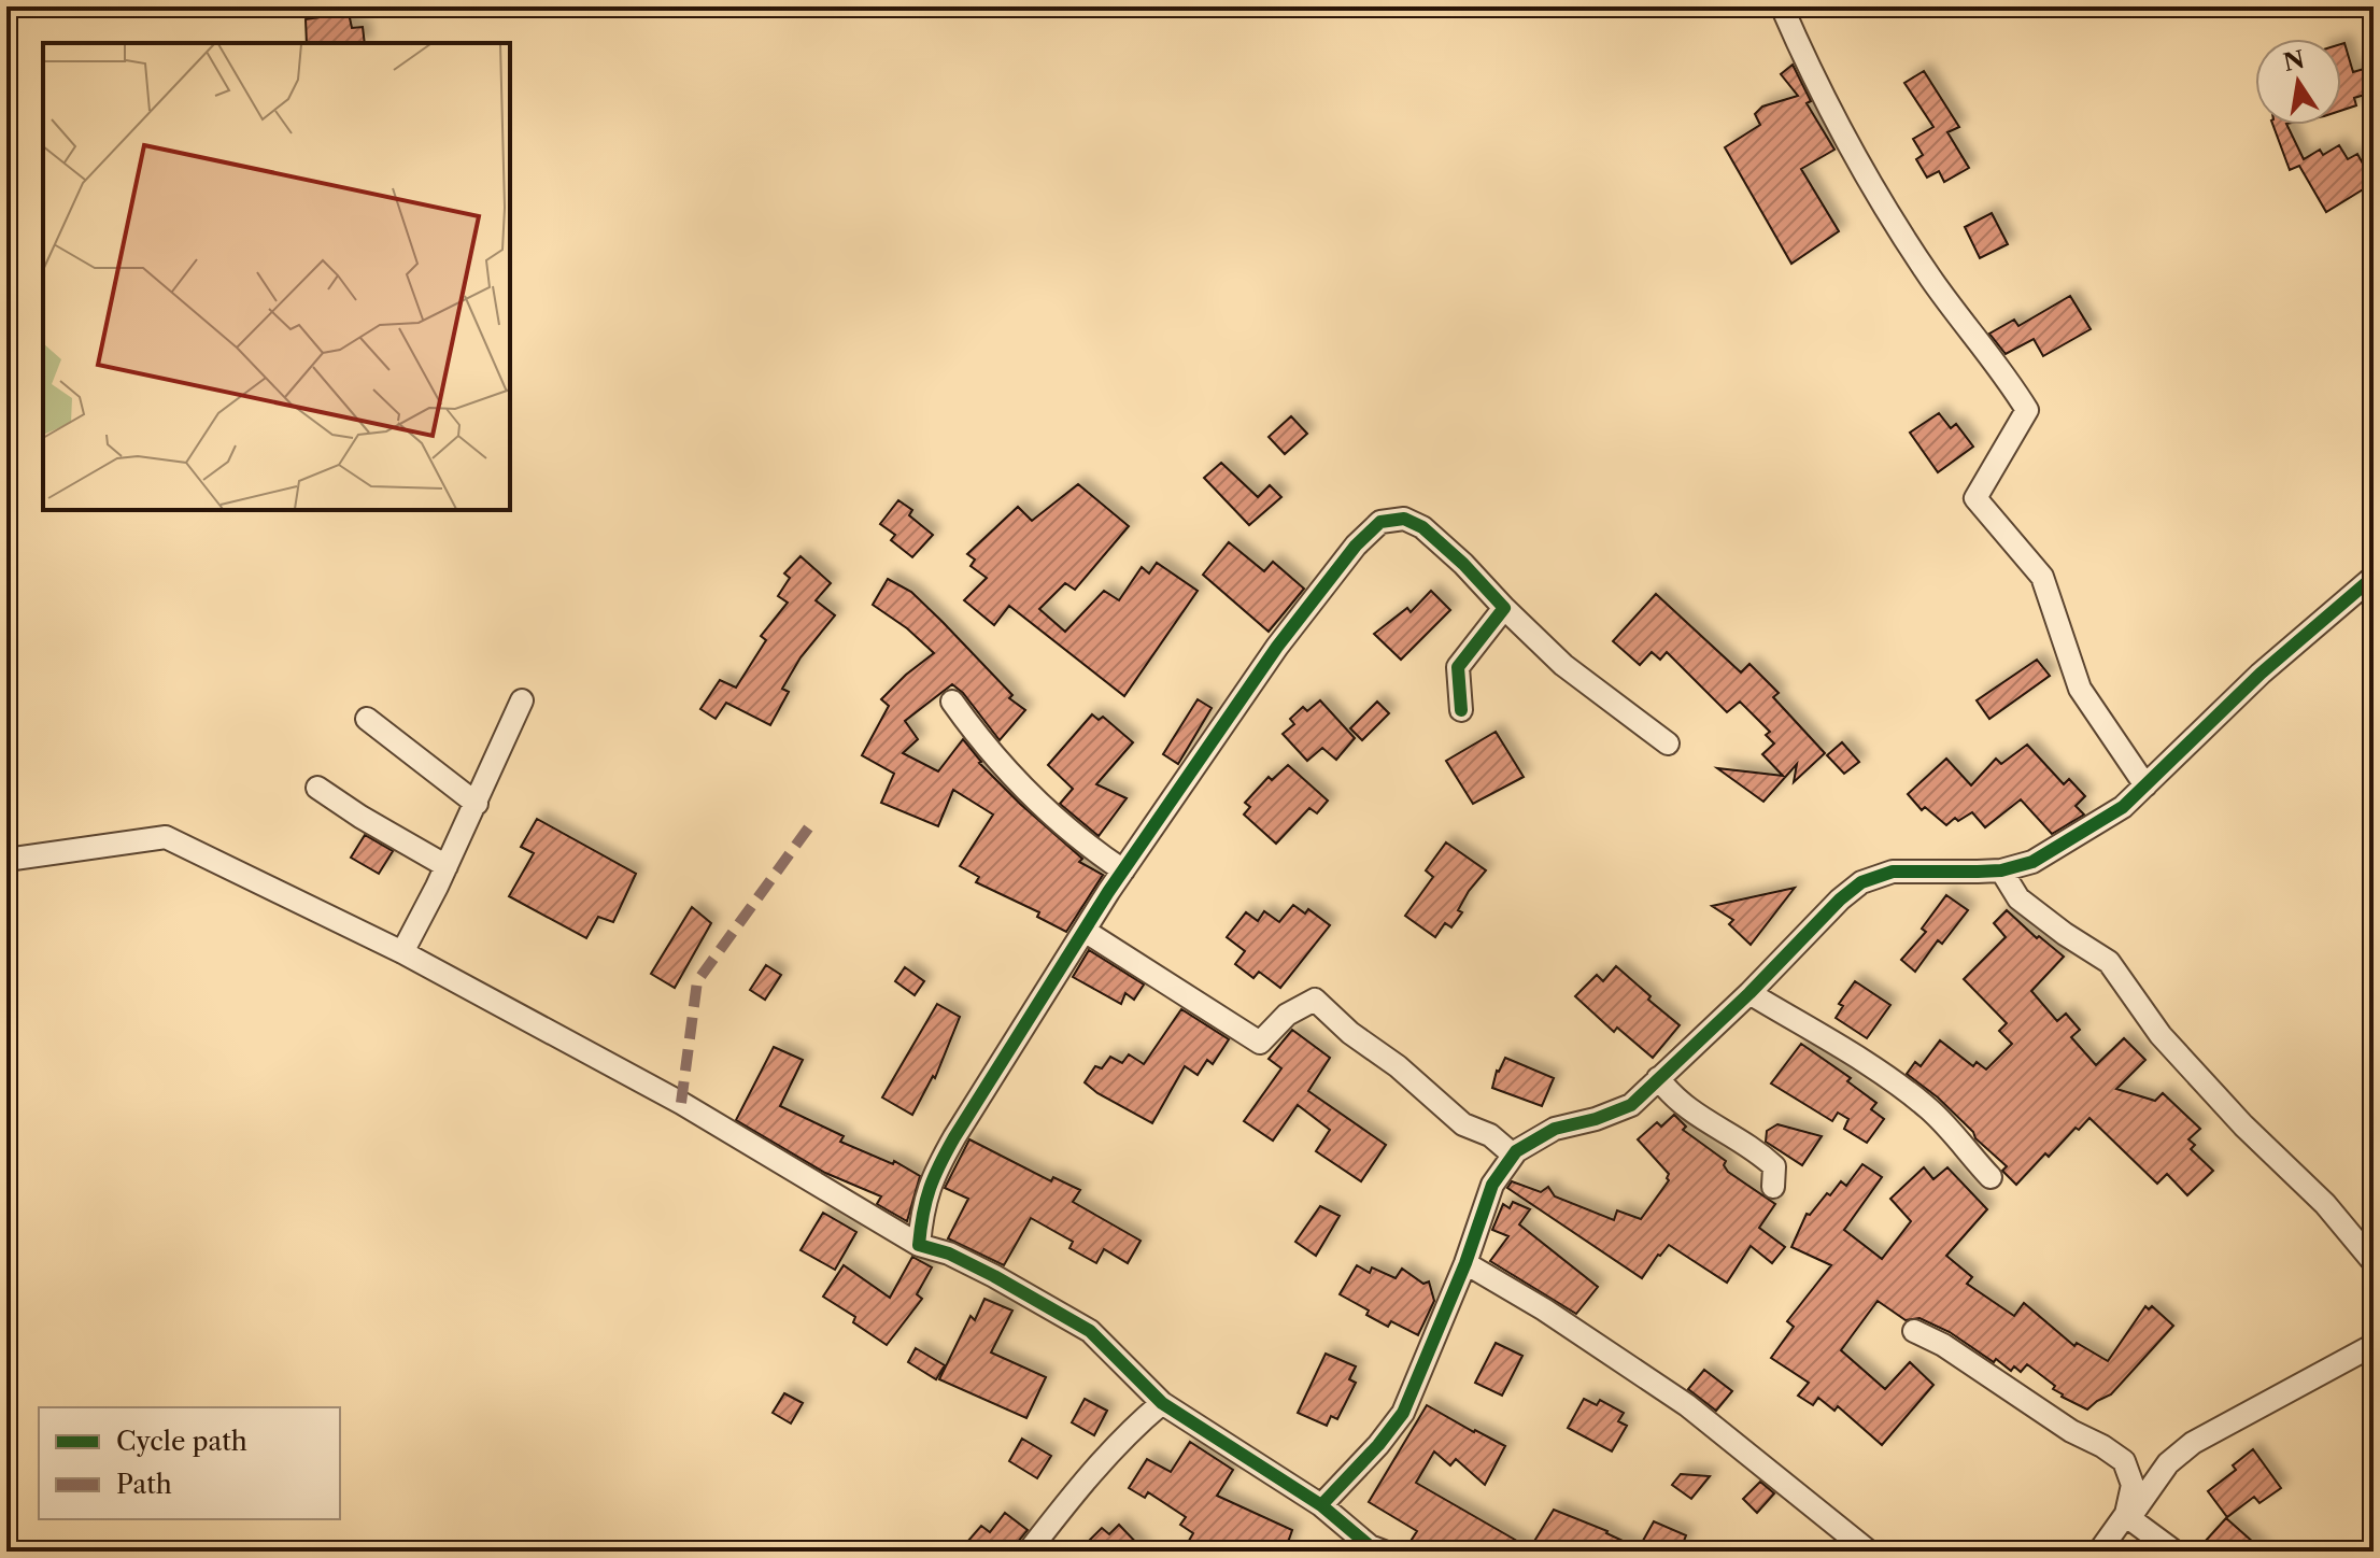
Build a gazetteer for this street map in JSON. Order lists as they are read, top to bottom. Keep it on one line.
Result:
{"legend":["Cycle path","Path"],"north":"top"}
